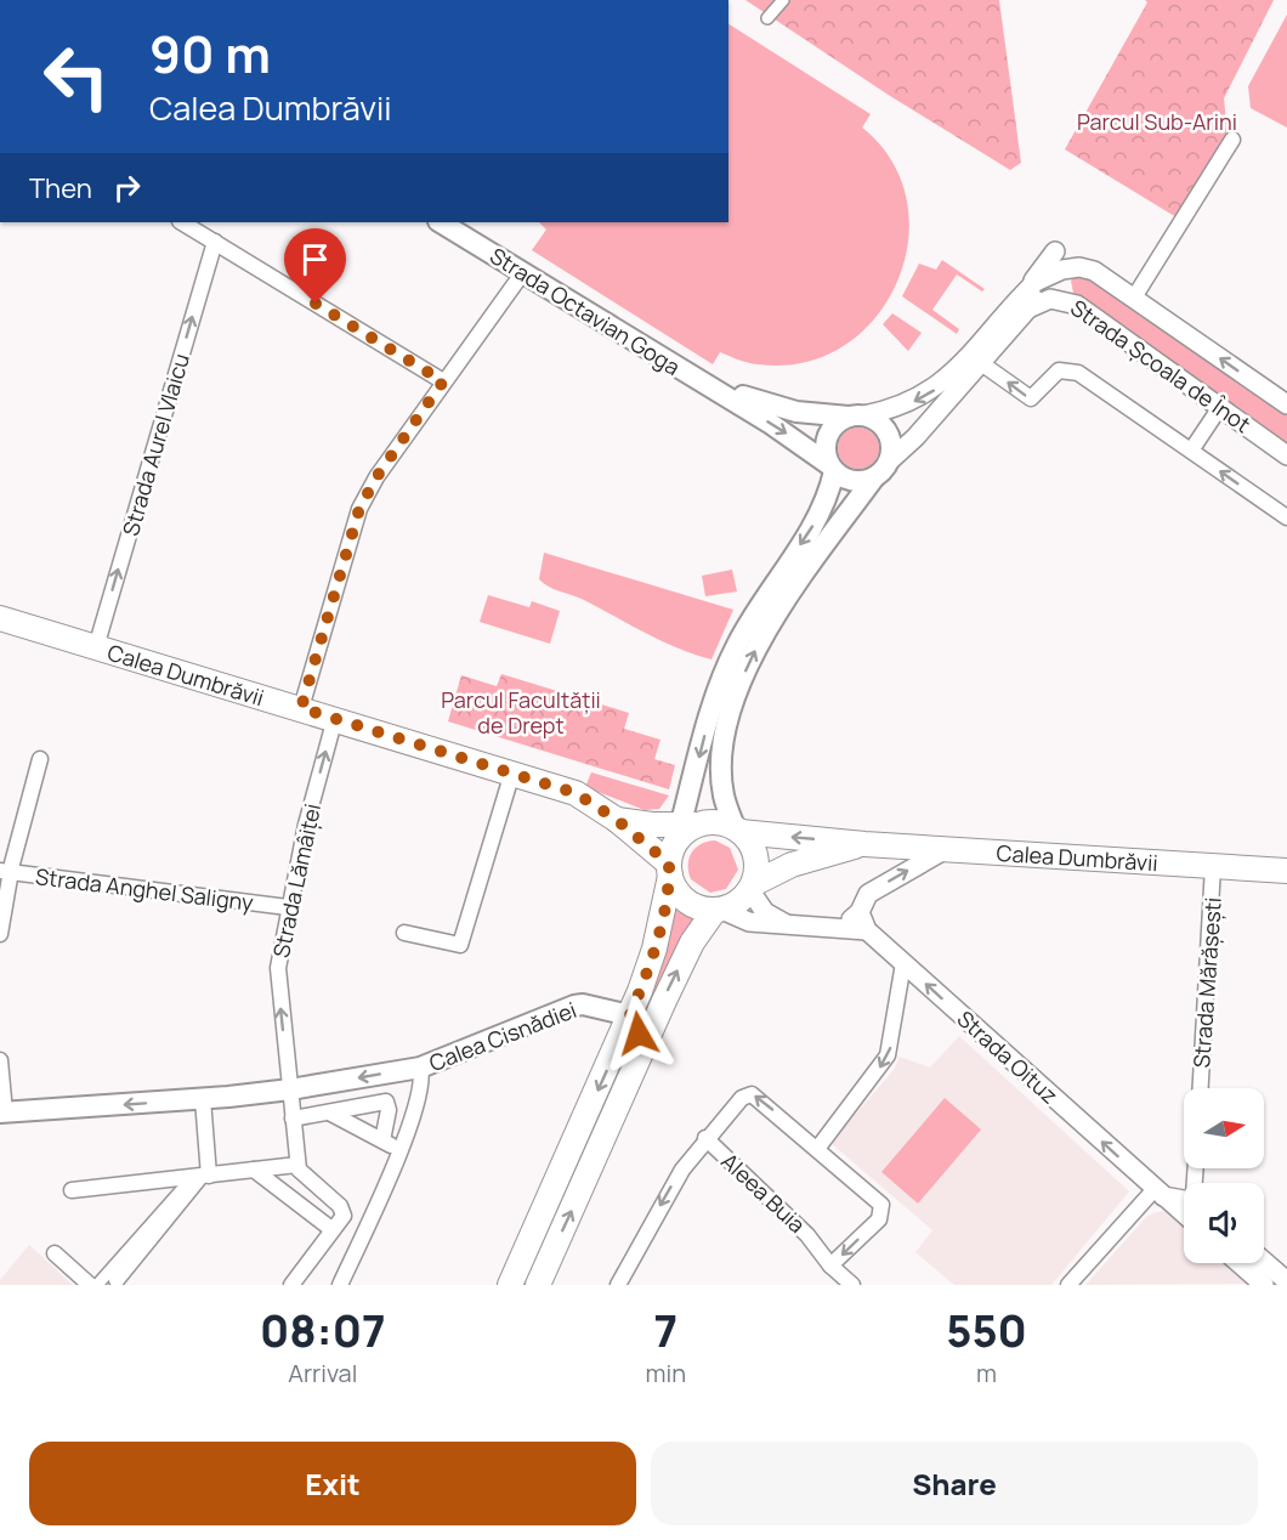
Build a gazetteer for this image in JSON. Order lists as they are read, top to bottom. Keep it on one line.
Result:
{"streets":{"main road":["Strada Octavian Goga","Calea Dumbrăvii","Calea Cisnădiei"],"street":["Strada Școala de Înot","Strada Aurel Vlaicu","Strada Lămâiței","Strada Anghel Saligny","Strada Mărășești","Strada Oituz","Aleea Buia"]},"crossings":[["Strada Aurel Vlaicu","Calea Dumbrăvii"],["Calea Dumbrăvii","Strada Lămâiței"],["Calea Dumbrăvii","Strada Mărășești"],["Strada Lămâiței","Strada Anghel Saligny"],["Strada Lămâiței","Calea Cisnădiei"]],"one_way":["Strada Aurel Vlaicu","Strada Lămâiței","Calea Cisnădiei","Strada Oituz"],"parks":["Parcul Sub-Arini","Parcul Facultății de Drept"],"north":"right","page":{"turn":["90 m","Calea Dumbrăvii"],"then":"Then","eta":["08:07","Arrival","7","min","550","m"],"buttons":["Exit","Share"]}}
